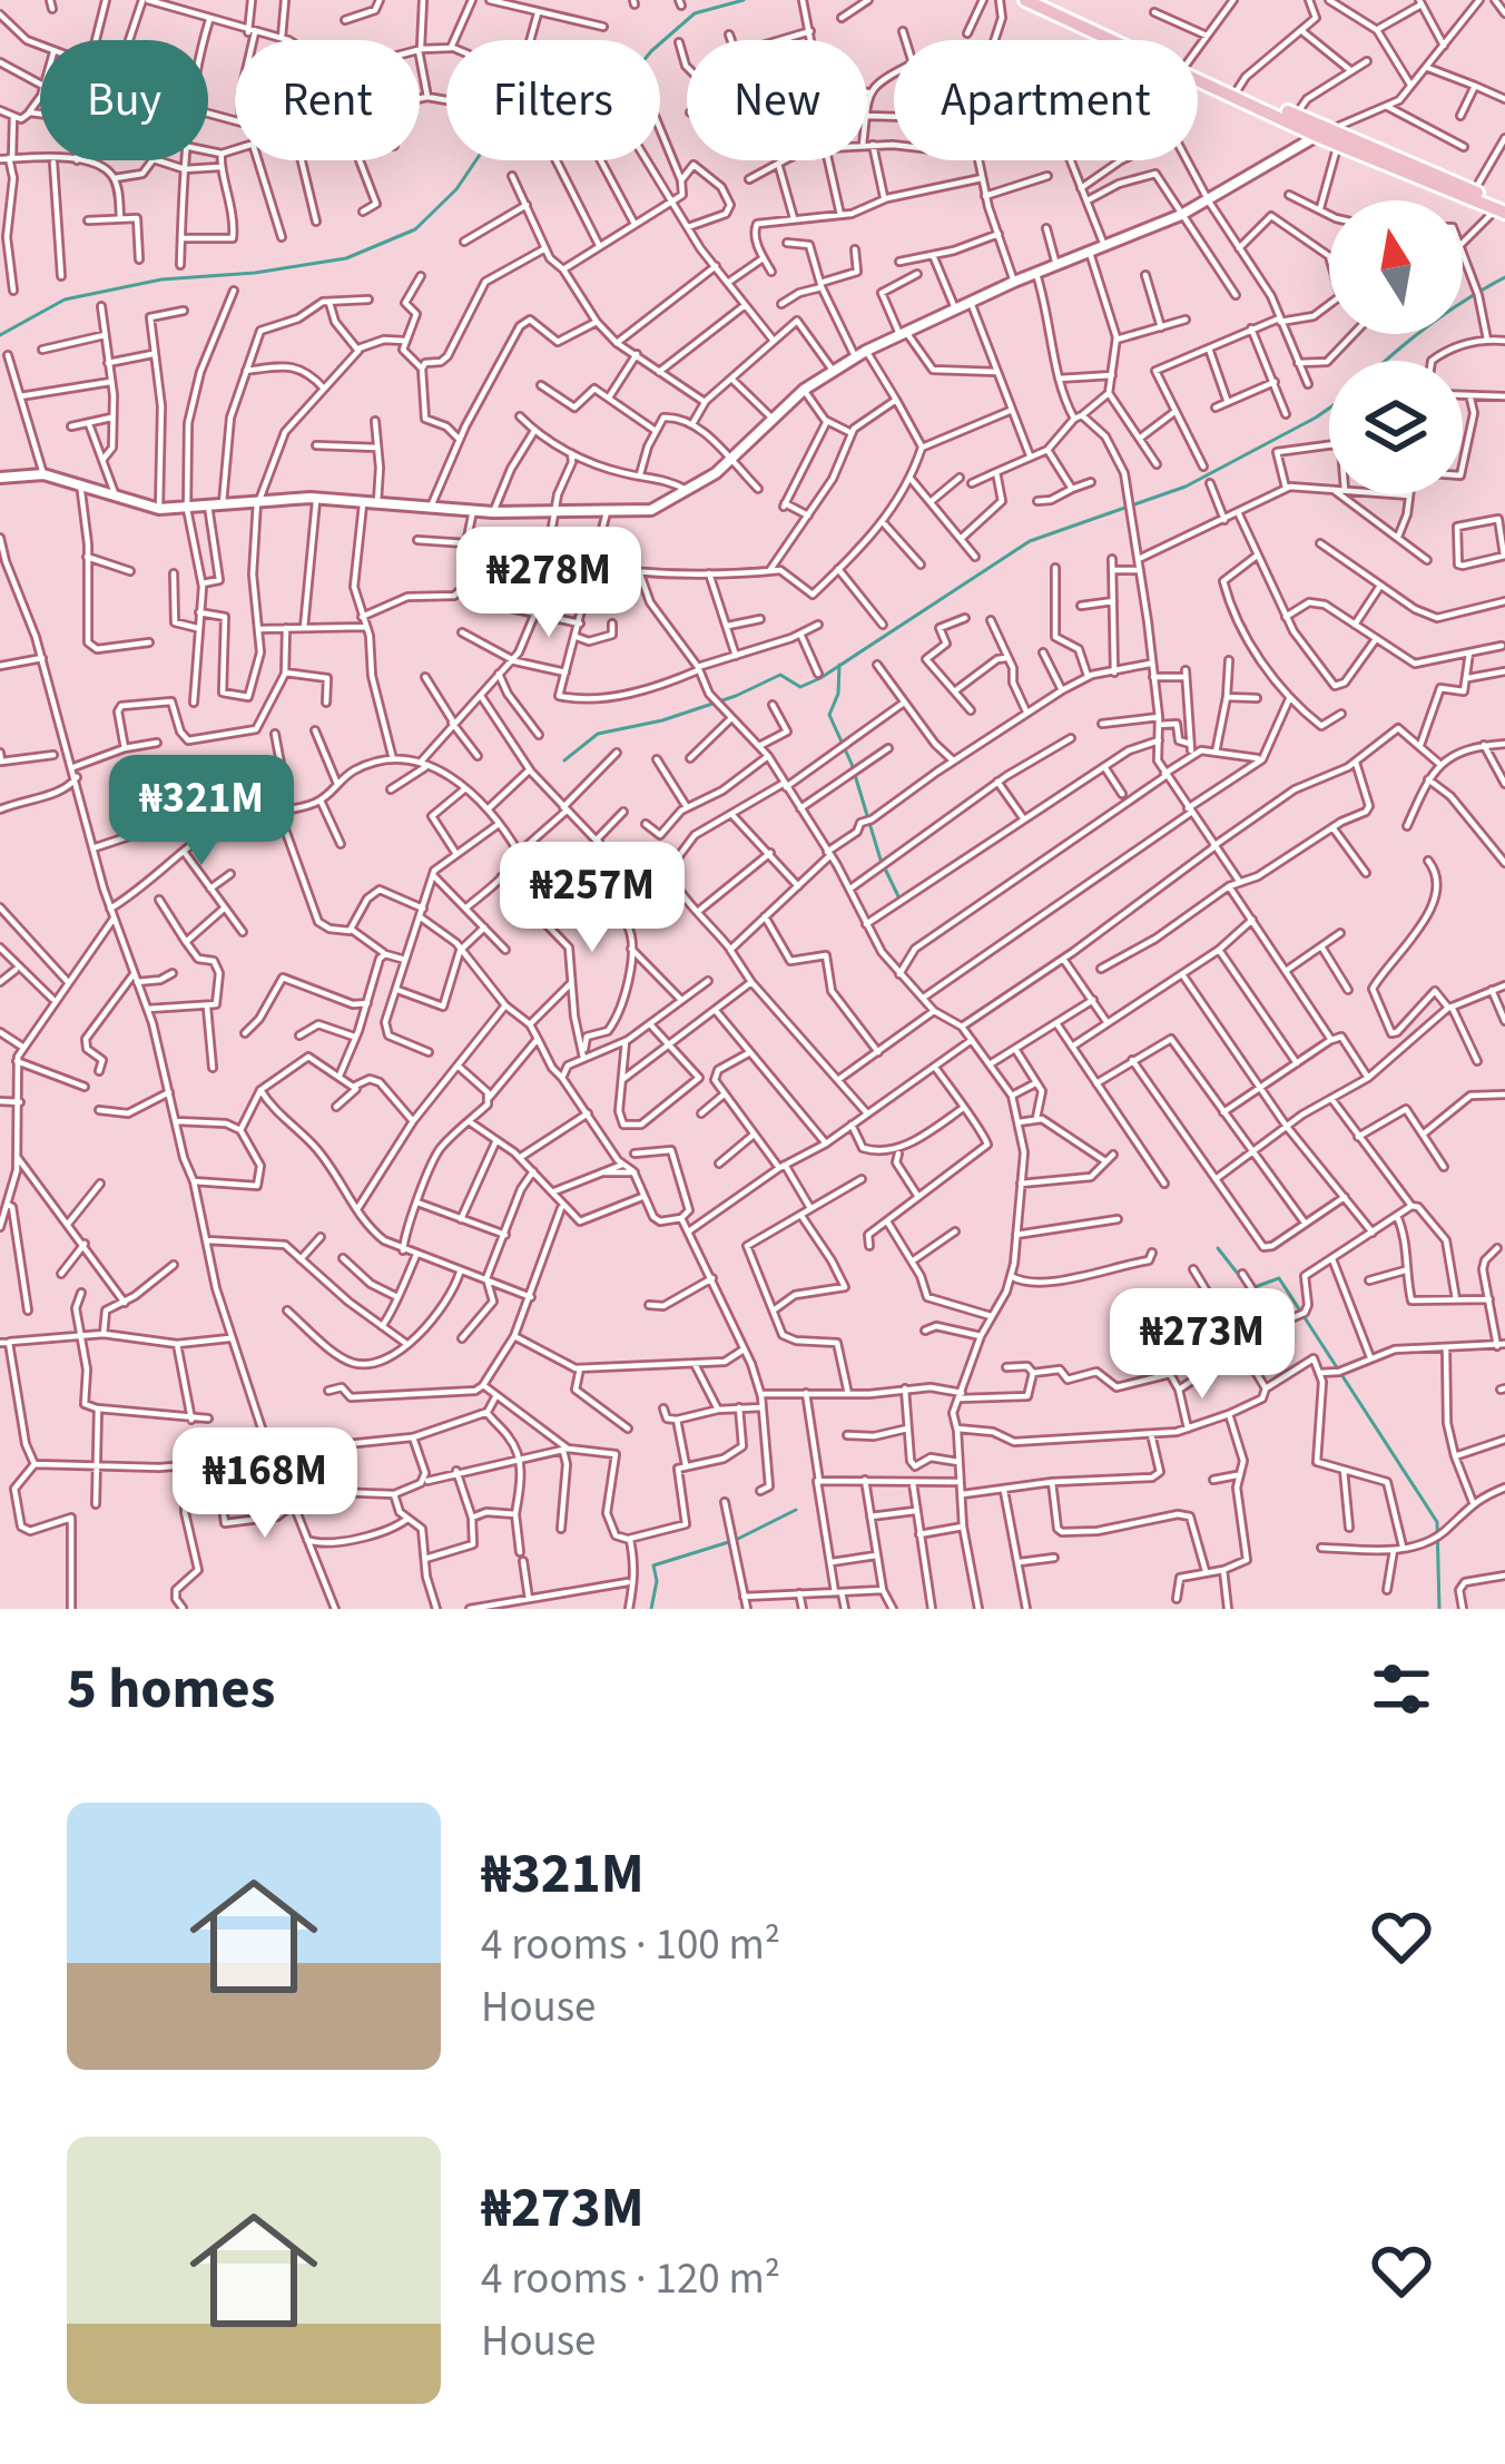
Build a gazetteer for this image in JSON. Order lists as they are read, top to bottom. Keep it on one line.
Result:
{"north":"top","page":{"chip":["Buy","Rent","Filters","New","Apartment"],"price":["₦278M","₦321M","₦257M","₦273M","₦168M"],"heading":"5 homes","list":[{"name":"₦321M","note":"4 rooms · 100 m² · House"},{"name":"₦273M","note":"4 rooms · 120 m² · House"}]}}
